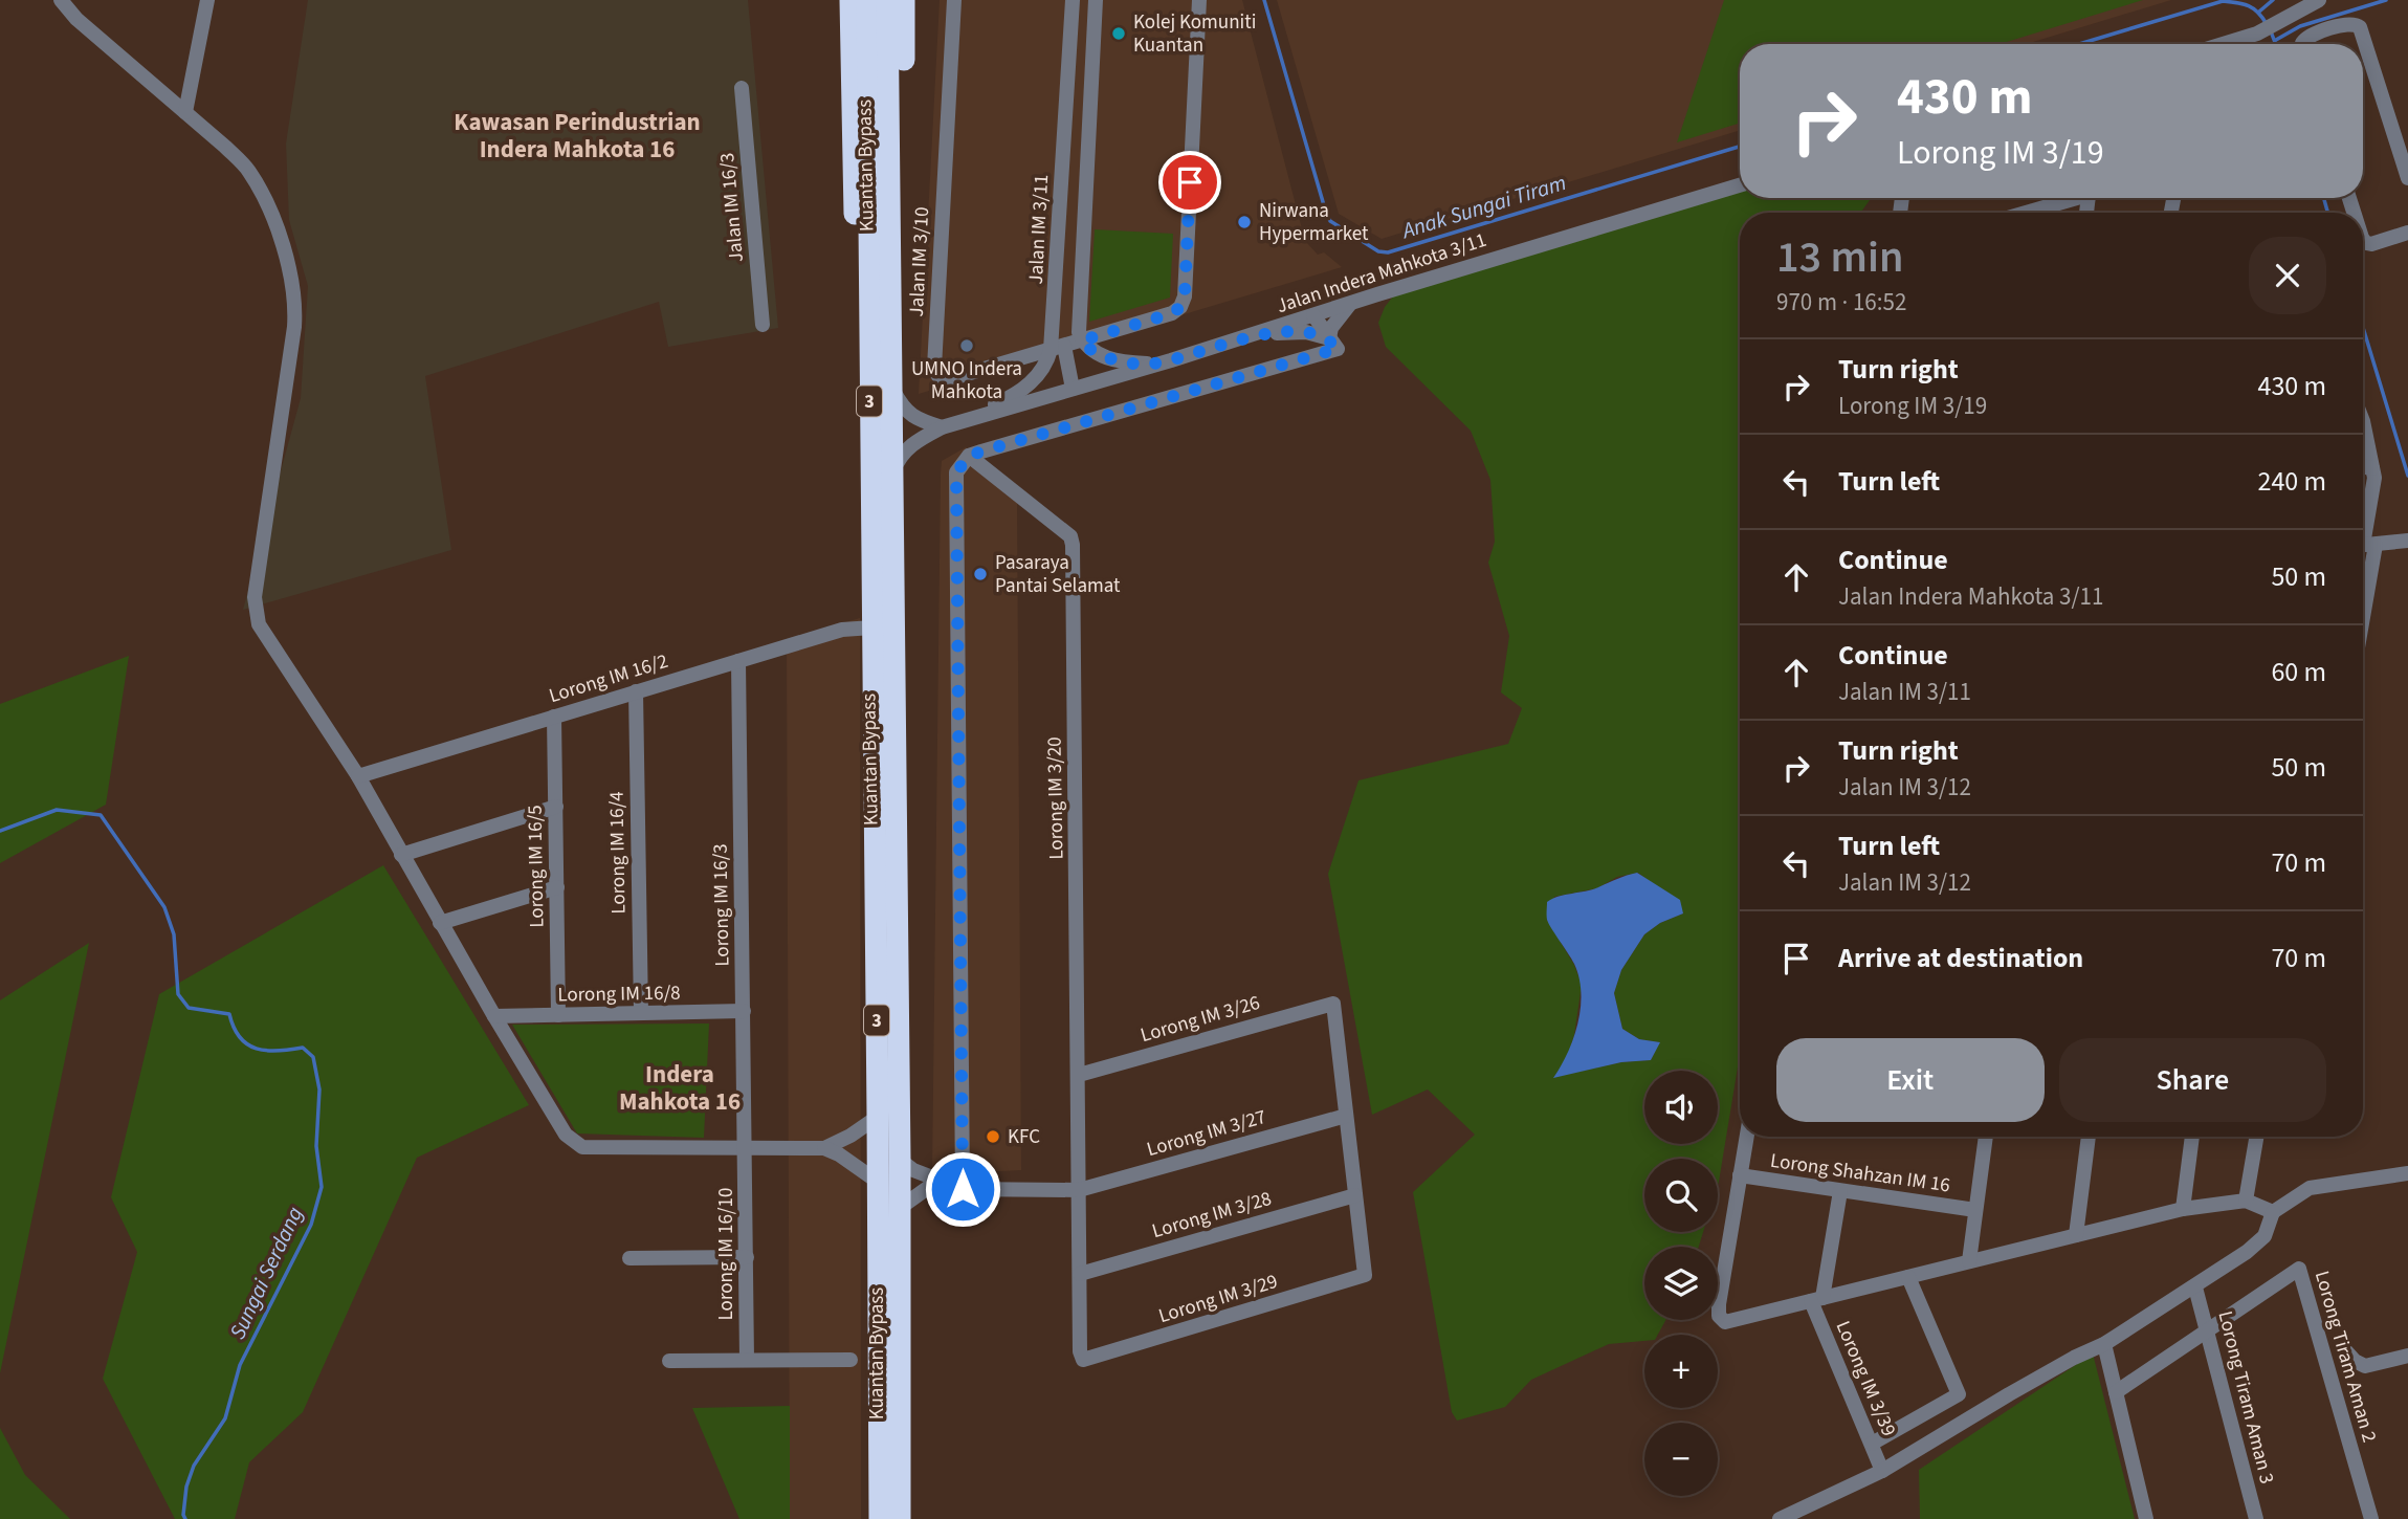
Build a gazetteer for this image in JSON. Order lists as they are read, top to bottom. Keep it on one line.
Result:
{"streets":{"highway":["Kuantan Bypass","3"],"street":["Jalan IM 16/3","Jalan IM 3/11","Jalan IM 3/10","Jalan Indera Mahkota 3/11","Lorong IM 16/2","Lorong IM 3/20","Lorong IM 16/4","Lorong IM 16/5","Lorong IM 16/3","Lorong IM 16/8","Lorong IM 3/26","Lorong IM 3/27","Lorong Shahzan IM 16","Lorong IM 3/28","Lorong IM 16/10","Lorong IM 3/29","Lorong Tiram Aman 2","Lorong IM 3/39","Lorong Tiram Aman 3"]},"crossings":[["Kuantan Bypass","Jalan Indera Mahkota 3/11"],["Kuantan Bypass","Lorong IM 16/2"],["Kuantan Bypass","Lorong IM 3/27"],["Jalan IM 3/11","Jalan IM 3/10"],["Jalan IM 3/11","Jalan Indera Mahkota 3/11"],["Lorong IM 16/2","Lorong IM 16/4"],["Lorong IM 16/2","Lorong IM 16/5"],["Lorong IM 16/2","Lorong IM 16/3"],["Lorong IM 3/20","Lorong IM 3/26"],["Lorong IM 3/20","Lorong IM 3/27"],["Lorong IM 3/20","Lorong IM 3/28"],["Lorong IM 3/20","Lorong IM 3/29"],["Lorong IM 16/4","Lorong IM 16/8"],["Lorong IM 16/5","Lorong IM 16/8"],["Lorong IM 16/3","Lorong IM 16/8"],["Lorong IM 16/3","Lorong IM 16/10"],["Lorong IM 3/26","Lorong IM 3/27"],["Lorong IM 3/28","Lorong IM 3/29"],["Lorong Tiram Aman 2","Lorong Tiram Aman 3"]],"districts":["Kawasan Perindustrian Indera Mahkota 16","Indera Mahkota 16"],"water":["Anak Sungai Tiram","Sungai Serdang"],"places":["Kolej Komuniti Kuantan","Nirwana Hypermarket","UMNO Indera Mahkota","Pasaraya Pantai Selamat","KFC"],"page":{"turn":["430 m","Lorong IM 3/19"],"heading":["13 min","970 m · 16:52"],"list":[{"name":"Turn right","note":"Lorong IM 3/19","value":"430 m"},{"name":"Turn left","value":"240 m"},{"name":"Continue","note":"Jalan Indera Mahkota 3/11","value":"50 m"},{"name":"Continue","note":"Jalan IM 3/11","value":"60 m"},{"name":"Turn right","note":"Jalan IM 3/12","value":"50 m"},{"name":"Turn left","note":"Jalan IM 3/12","value":"70 m"},{"name":"Arrive at destination","value":"70 m"}],"buttons":["Exit","Share"],"map_buttons":["+","−"]}}
